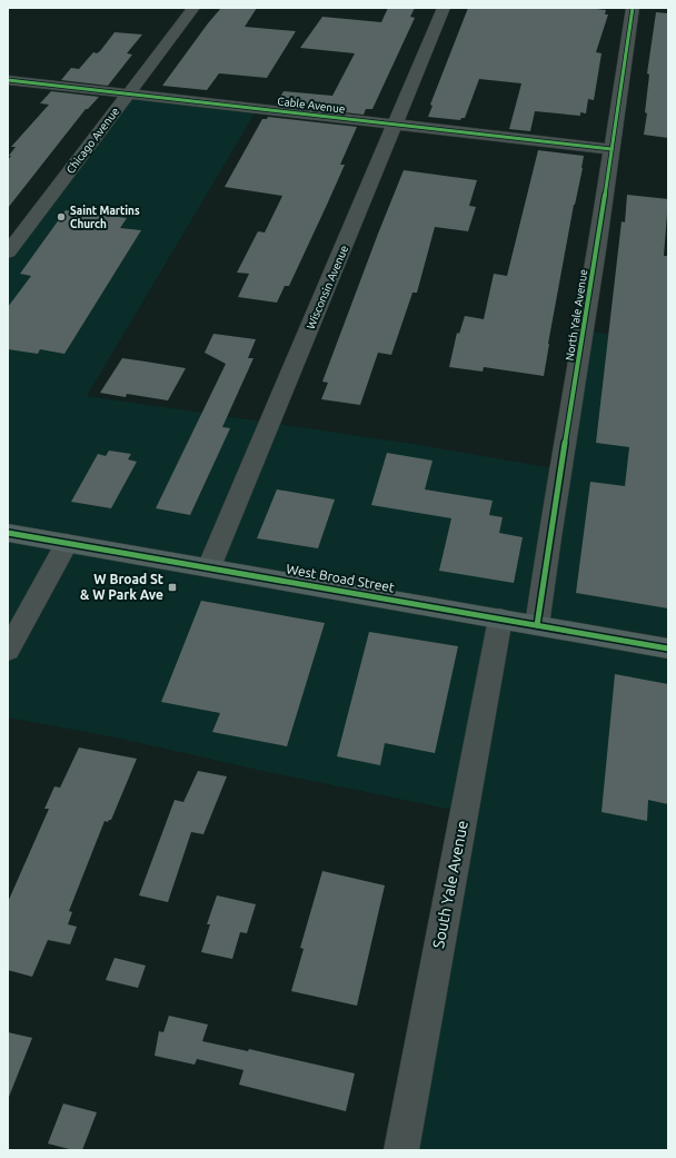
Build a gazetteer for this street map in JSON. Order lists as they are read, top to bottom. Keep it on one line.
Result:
{"streets":{"main road":["West Broad Street"],"street":["Cable Avenue","Chicago Avenue","Wisconsin Avenue","North Yale Avenue","South Yale Avenue"]},"crossings":[["Cable Avenue","Chicago Avenue"],["Cable Avenue","Wisconsin Avenue"],["Cable Avenue","North Yale Avenue"],["Wisconsin Avenue","West Broad Street"],["North Yale Avenue","West Broad Street"],["West Broad Street","South Yale Avenue"]],"places":{"other":["Saint Martins Church"],"transit":["W Broad St & W Park Ave"]}}
